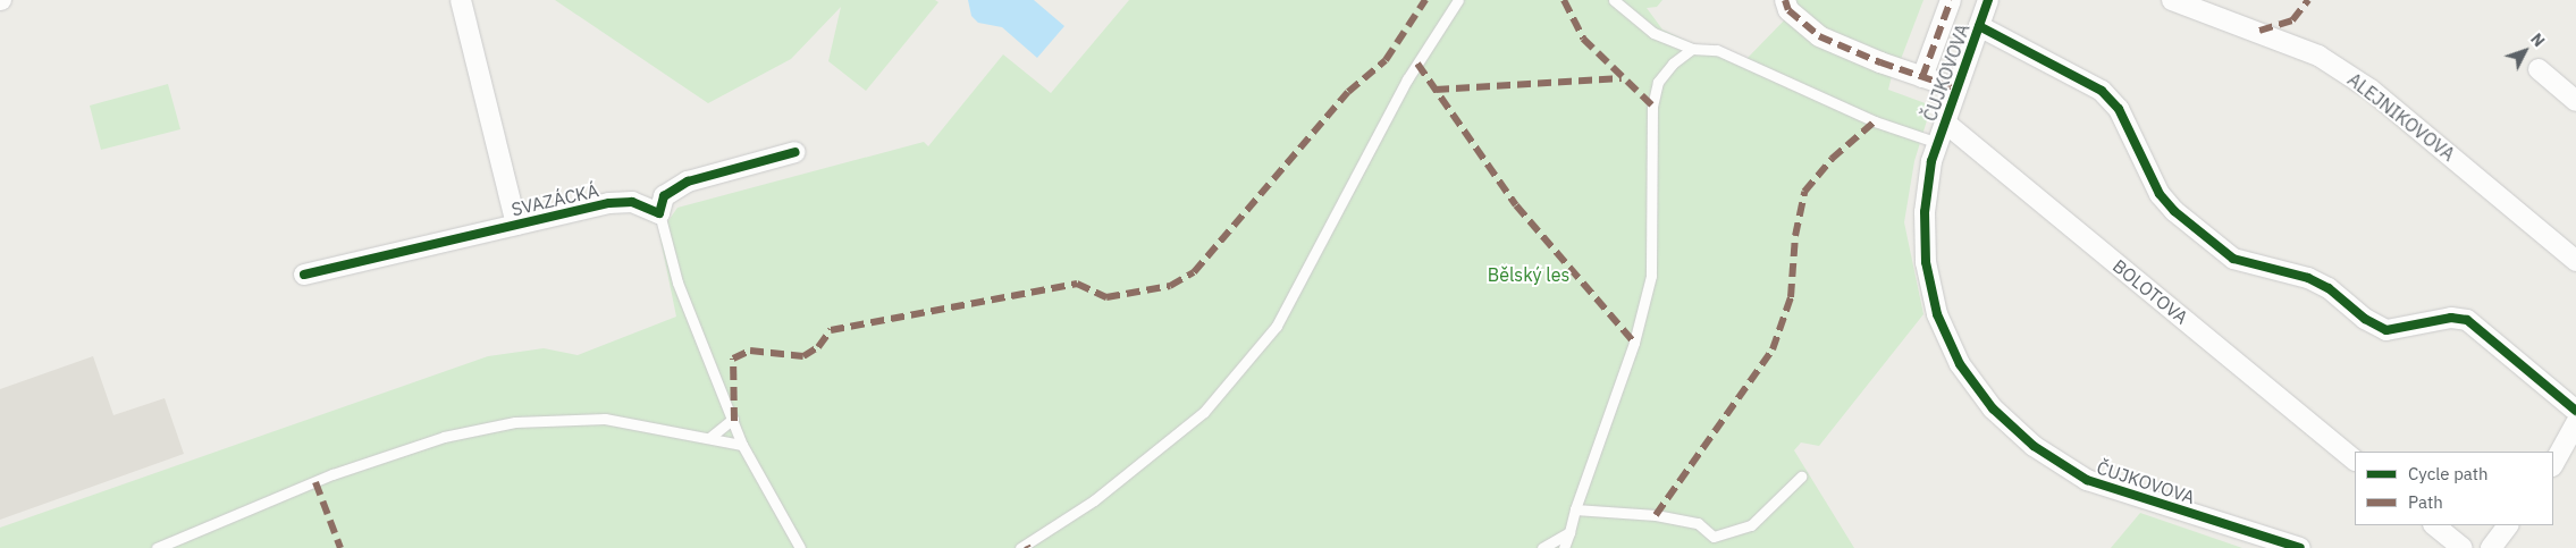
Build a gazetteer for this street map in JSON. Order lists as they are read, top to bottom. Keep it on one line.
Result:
{"streets":{"street":["ČUJKOVOVA","ALEJNIKOVOVA","SVAZÁCKÁ","BOLOTOVA"]},"crossings":[["ČUJKOVOVA","BOLOTOVA"]],"parks":["Bělský les"],"legend":["Cycle path","Path"],"north":"top right"}
